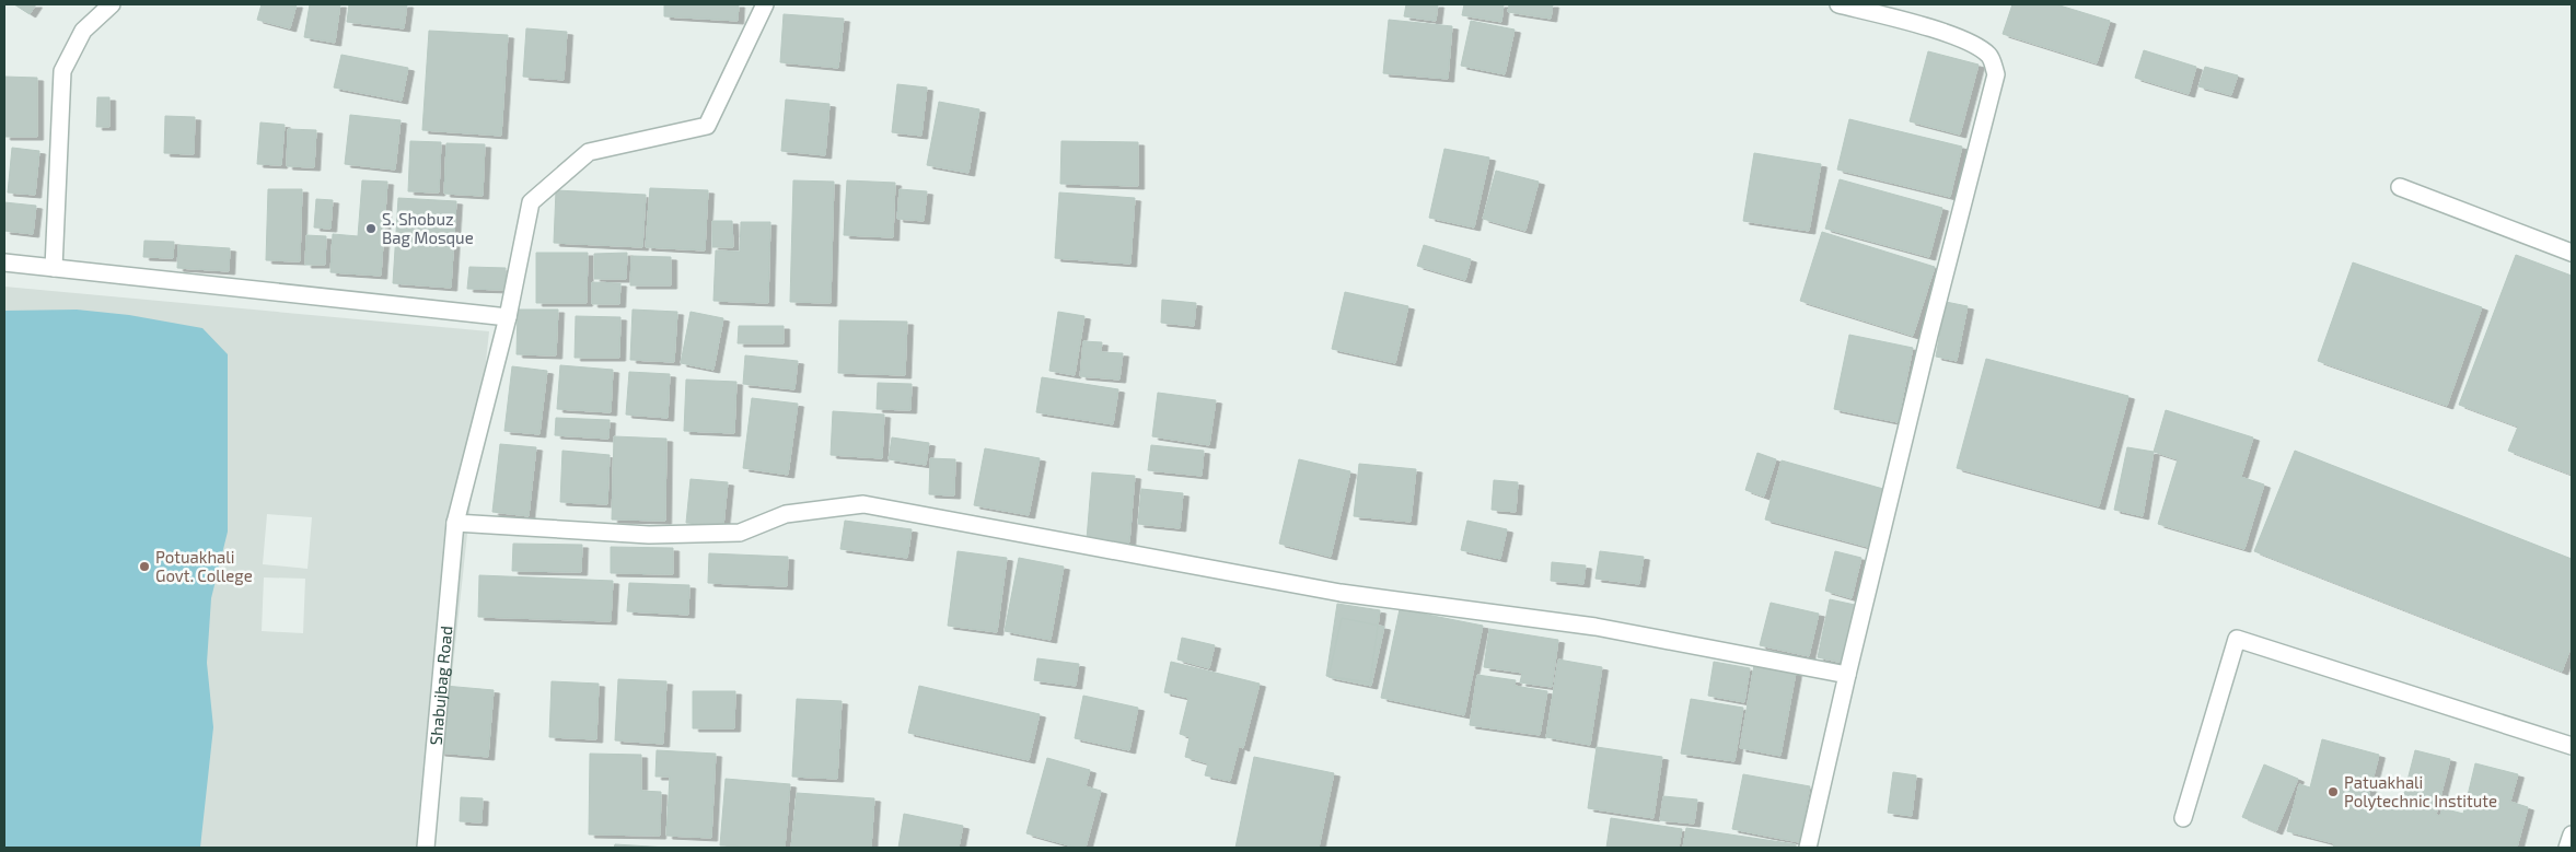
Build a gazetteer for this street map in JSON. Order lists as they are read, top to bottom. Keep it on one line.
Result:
{"streets":{"street":["Shabujbag Road"]},"places":["S. Shobuz Bag Mosque","Potuakhali Govt. College","Patuakhali Polytechnic Institute"]}
